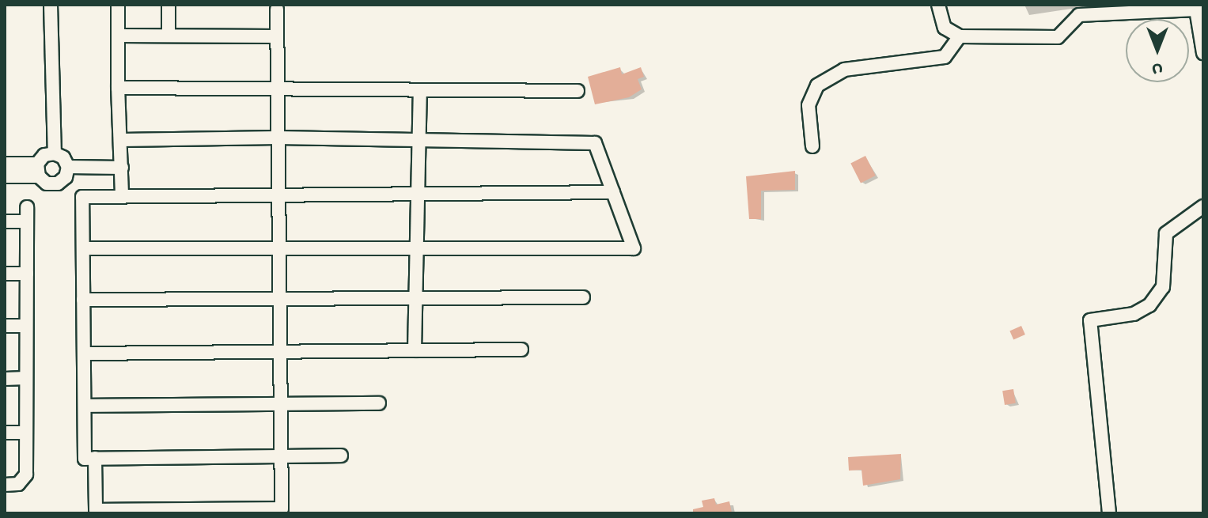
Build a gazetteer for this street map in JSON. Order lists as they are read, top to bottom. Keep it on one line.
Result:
{"north":"bottom"}
